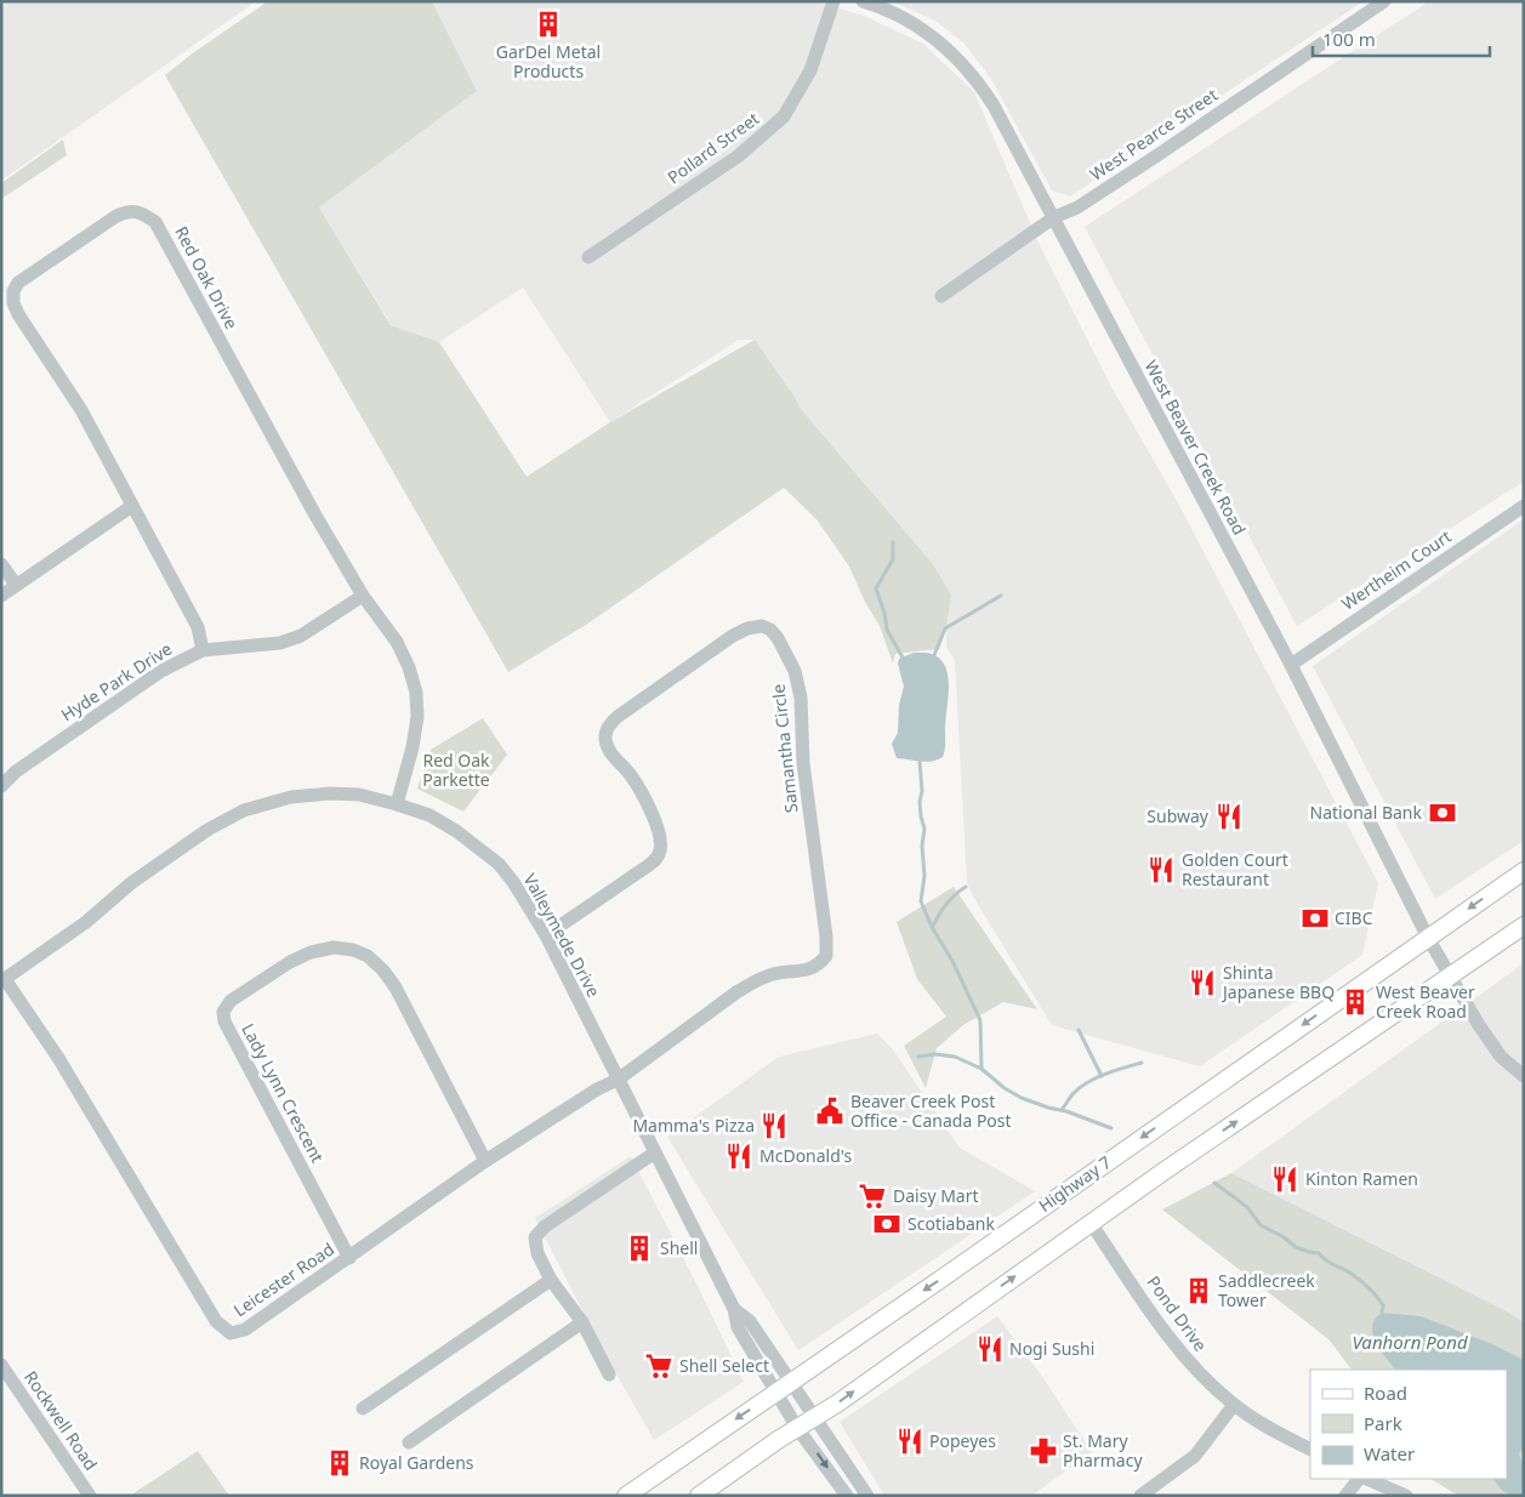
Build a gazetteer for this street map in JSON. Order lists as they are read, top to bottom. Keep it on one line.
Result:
{"streets":{"main road":["Highway 7"],"street":["West Pearce Street","Pollard Street","Red Oak Drive","West Beaver Creek Road","Wertheim Court","Hyde Park Drive","Samantha Circle","Valleymede Drive","Lady Lynn Crescent","Leicester Road","Pond Drive","Rockwell Road"]},"crossings":[["West Pearce Street","West Beaver Creek Road"],["Red Oak Drive","Hyde Park Drive"],["Red Oak Drive","Valleymede Drive"],["West Beaver Creek Road","Wertheim Court"],["West Beaver Creek Road","Highway 7"],["Samantha Circle","Valleymede Drive"],["Samantha Circle","Leicester Road"],["Valleymede Drive","Highway 7"],["Valleymede Drive","Leicester Road"],["Lady Lynn Crescent","Leicester Road"]],"water":["Vanhorn Pond"],"parks":["Red Oak Parkette"],"places":{"building":["GarDel Metal Products","West Beaver Creek Road","Shell","Saddlecreek Tower","Royal Gardens"],"bank":["National Bank","CIBC","Scotiabank"],"restaurant":["Subway","Golden Court Restaurant","Shinta Japanese BBQ","Mamma's Pizza","McDonald's","Kinton Ramen","Nogi Sushi","Popeyes"],"public building":["Beaver Creek Post Office - Canada Post"],"supermarket":["Daisy Mart","Shell Select"],"pharmacy":["St. Mary Pharmacy"]},"legend":["Road","Park","Water"],"scale_bar":"100 m"}
